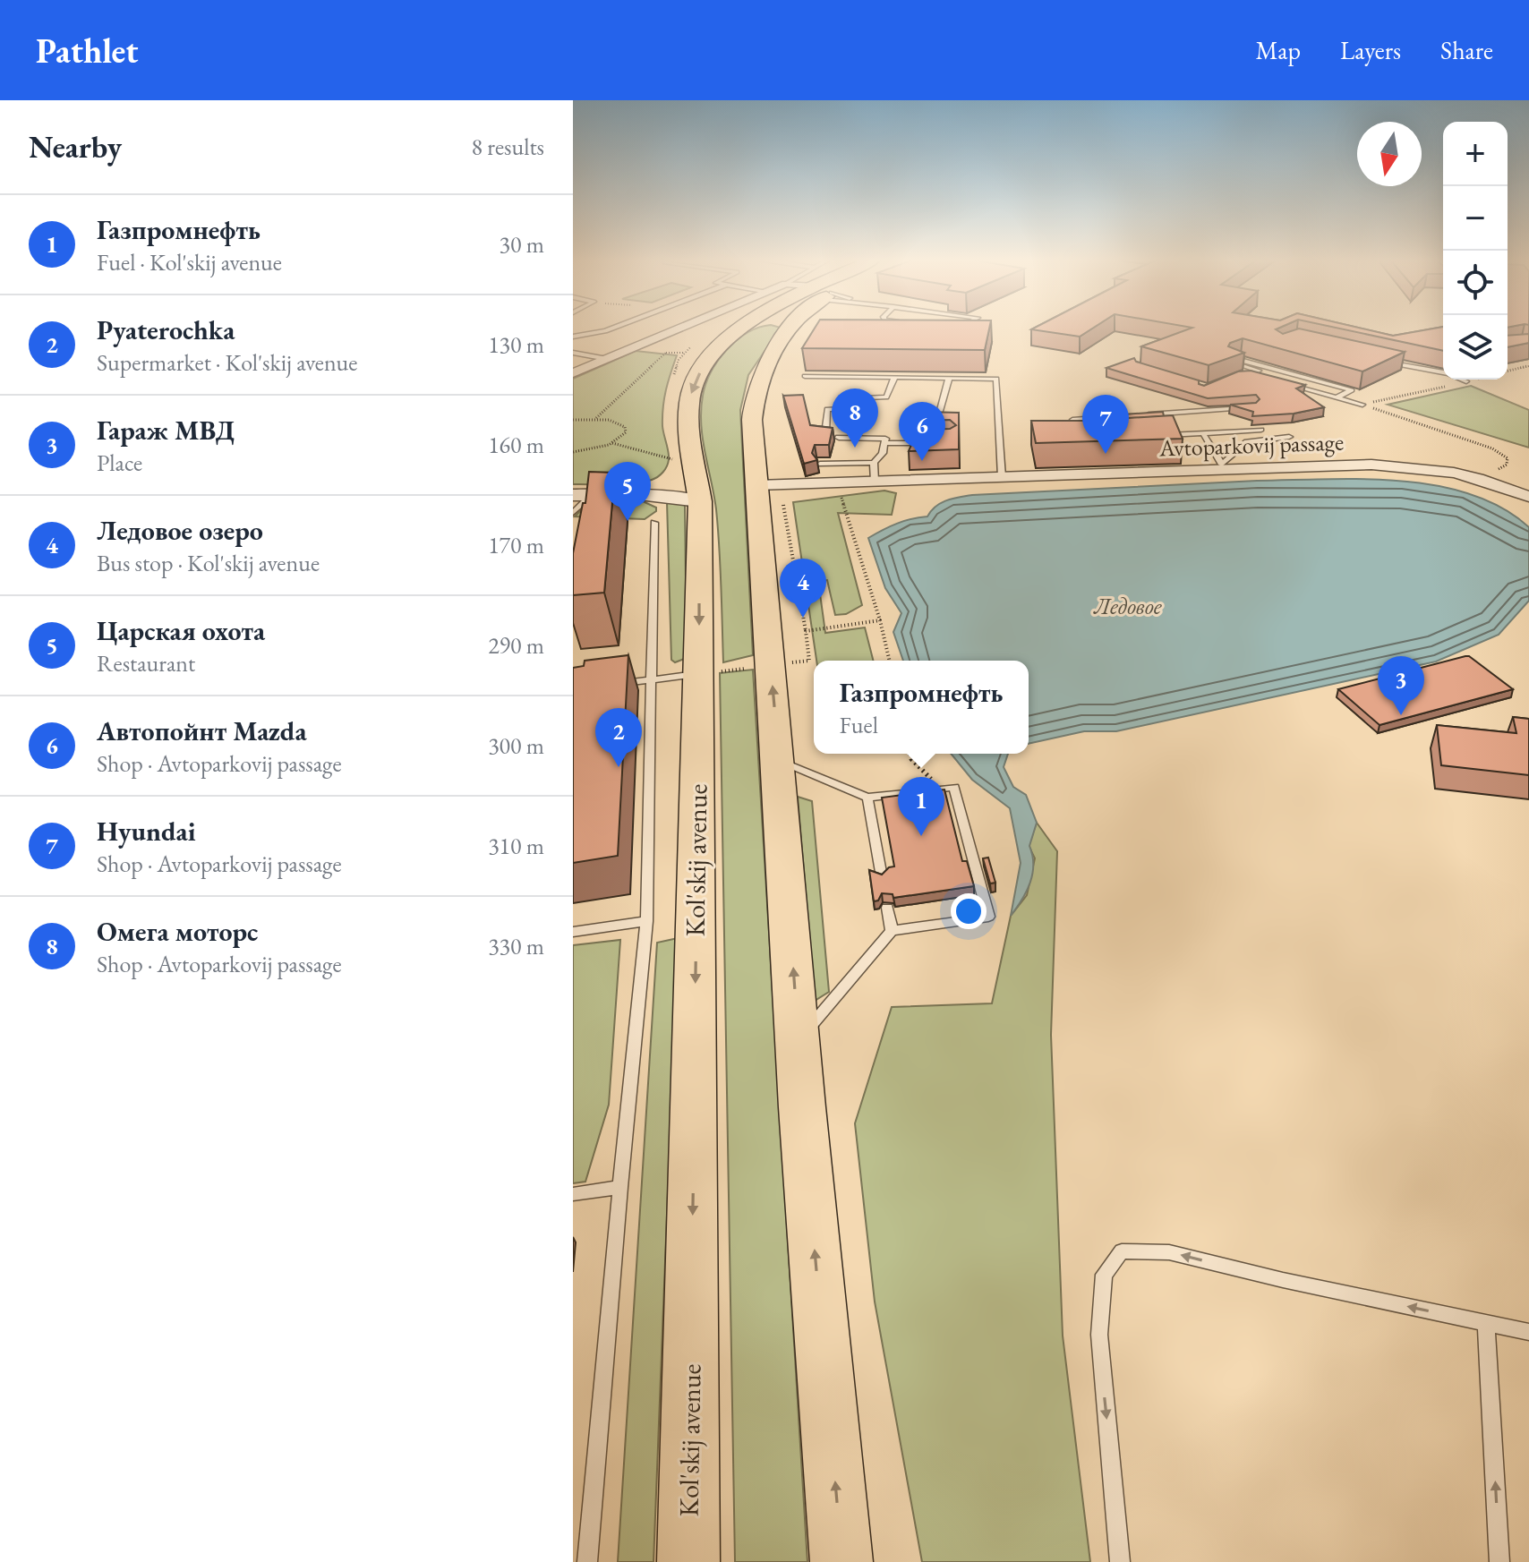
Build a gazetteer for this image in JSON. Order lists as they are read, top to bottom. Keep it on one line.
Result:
{"streets":{"main road":["Kol'skij avenue"],"street":["Avtoparkovij passage"]},"crossings":[["Avtoparkovij passage","Kol'skij avenue"]],"water":["Ледовое"],"north":"bottom","page":{"header":"Pathlet","nav":["Map","Layers","Share"],"heading":["Nearby","8 results"],"map_buttons":["+","−"],"list":[{"mark":"1","name":"Газпромнефть","note":"Fuel · Kol'skij avenue","value":"30 m"},{"mark":"2","name":"Pyaterochka","note":"Supermarket · Kol'skij avenue","value":"130 m"},{"mark":"3","name":"Гараж МВД","note":"Place","value":"160 m"},{"mark":"4","name":"Ледовое озеро","note":"Bus stop · Kol'skij avenue","value":"170 m"},{"mark":"5","name":"Царская охота","note":"Restaurant","value":"290 m"},{"mark":"6","name":"Автопойнт Mazda","note":"Shop · Avtoparkovij passage","value":"300 m"},{"mark":"7","name":"Hyundai","note":"Shop · Avtoparkovij passage","value":"310 m"},{"mark":"8","name":"Омега моторс","note":"Shop · Avtoparkovij passage","value":"330 m"}],"pins":["8","7","6","5","4","3","2","1"],"popup":["Газпромнефть","Fuel"]}}
